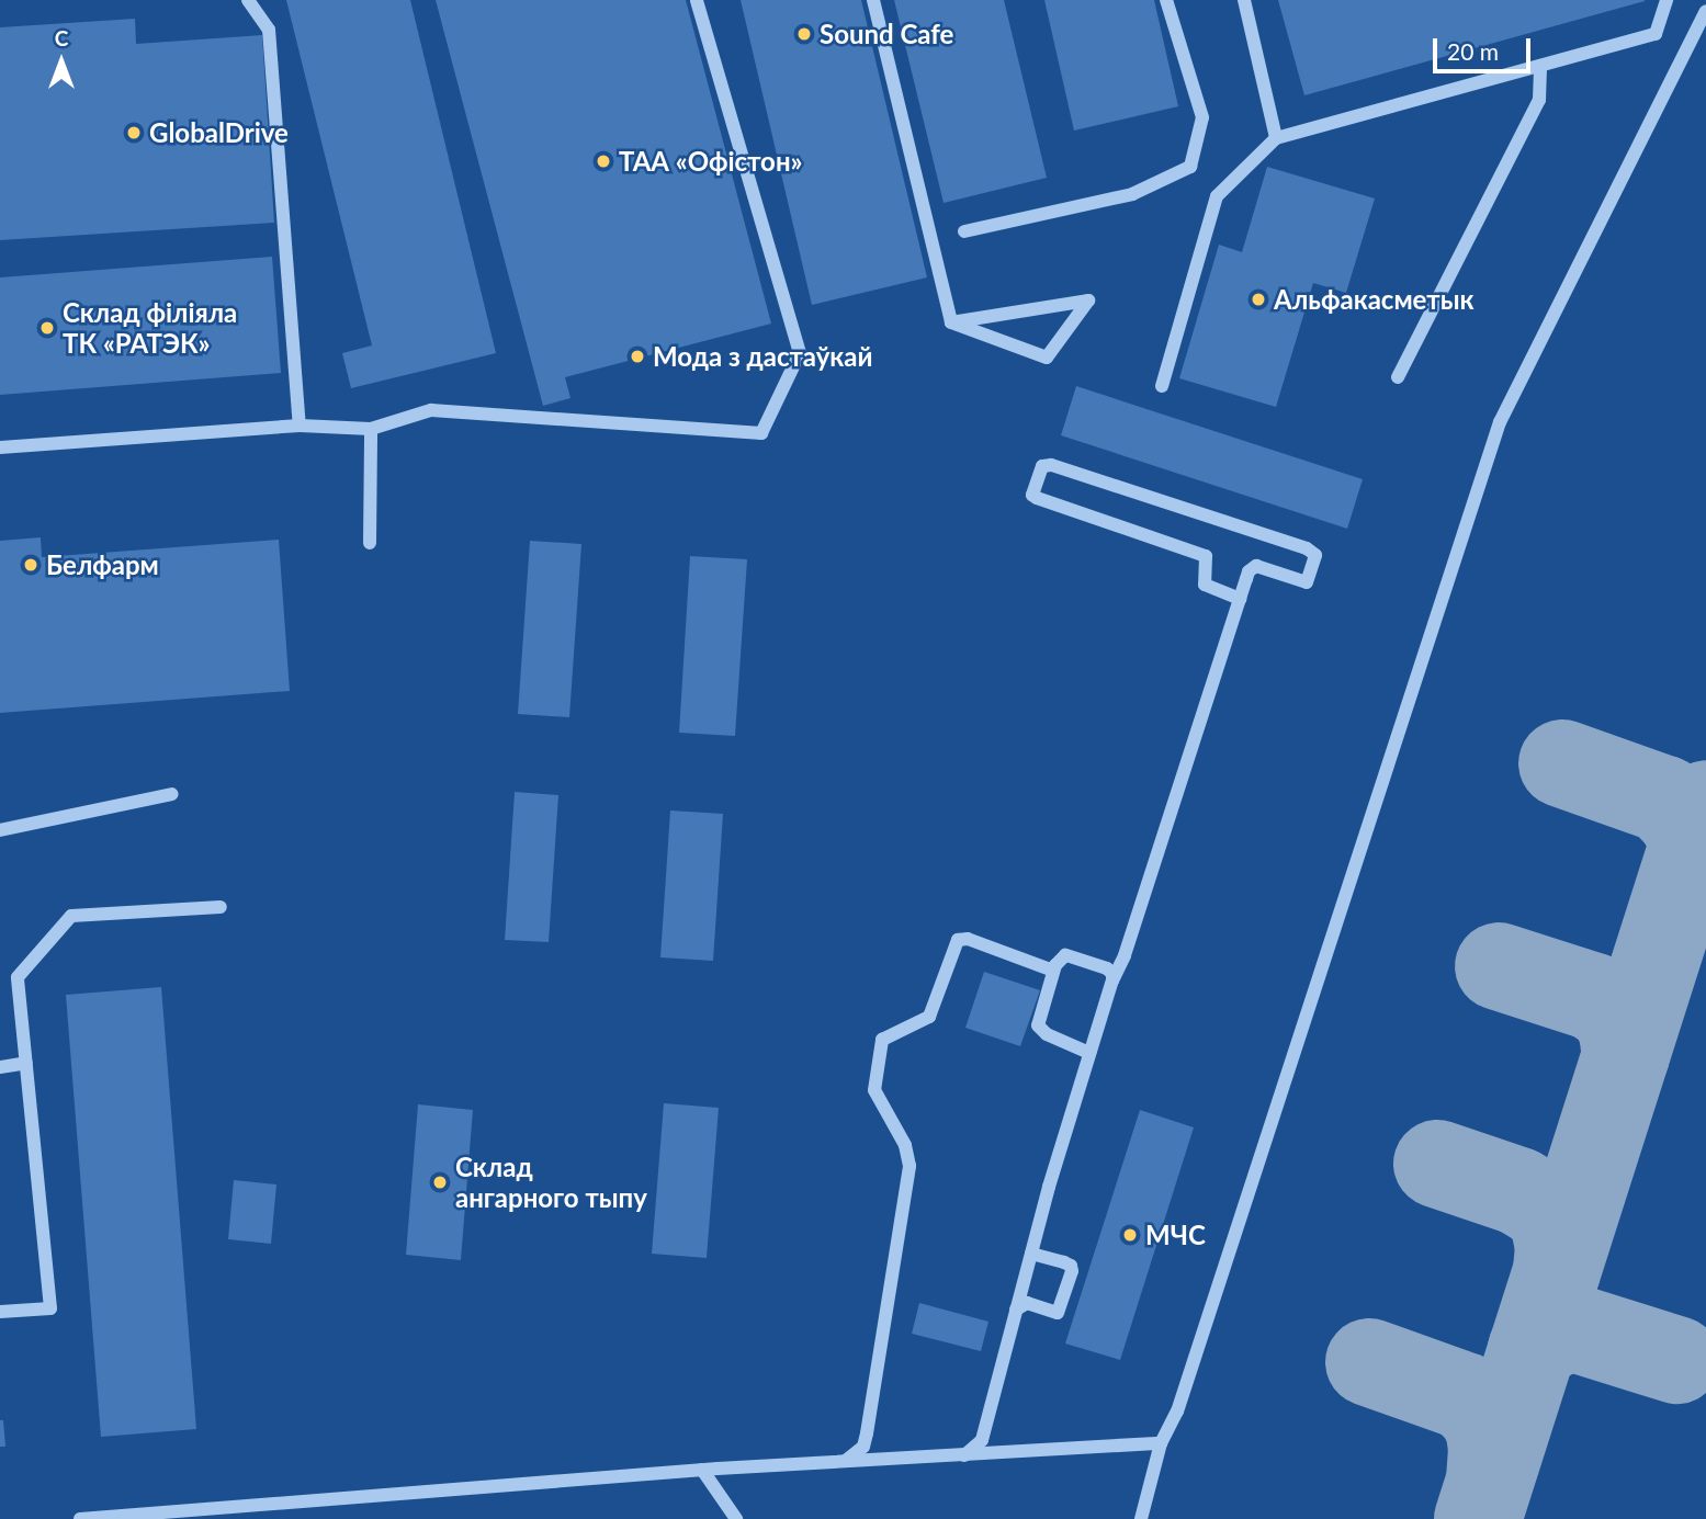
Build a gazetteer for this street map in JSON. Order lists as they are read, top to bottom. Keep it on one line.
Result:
{"places":["Sound Cafe","GlobalDrive","ТАА «Офістон»","Альфакасметык","Склад філіяла ТК «РАТЭК»","Мода з дастаўкай","Белфарм","Склад ангарного тыпу","МЧС"],"scale_bar":"20 m","north":"top"}
